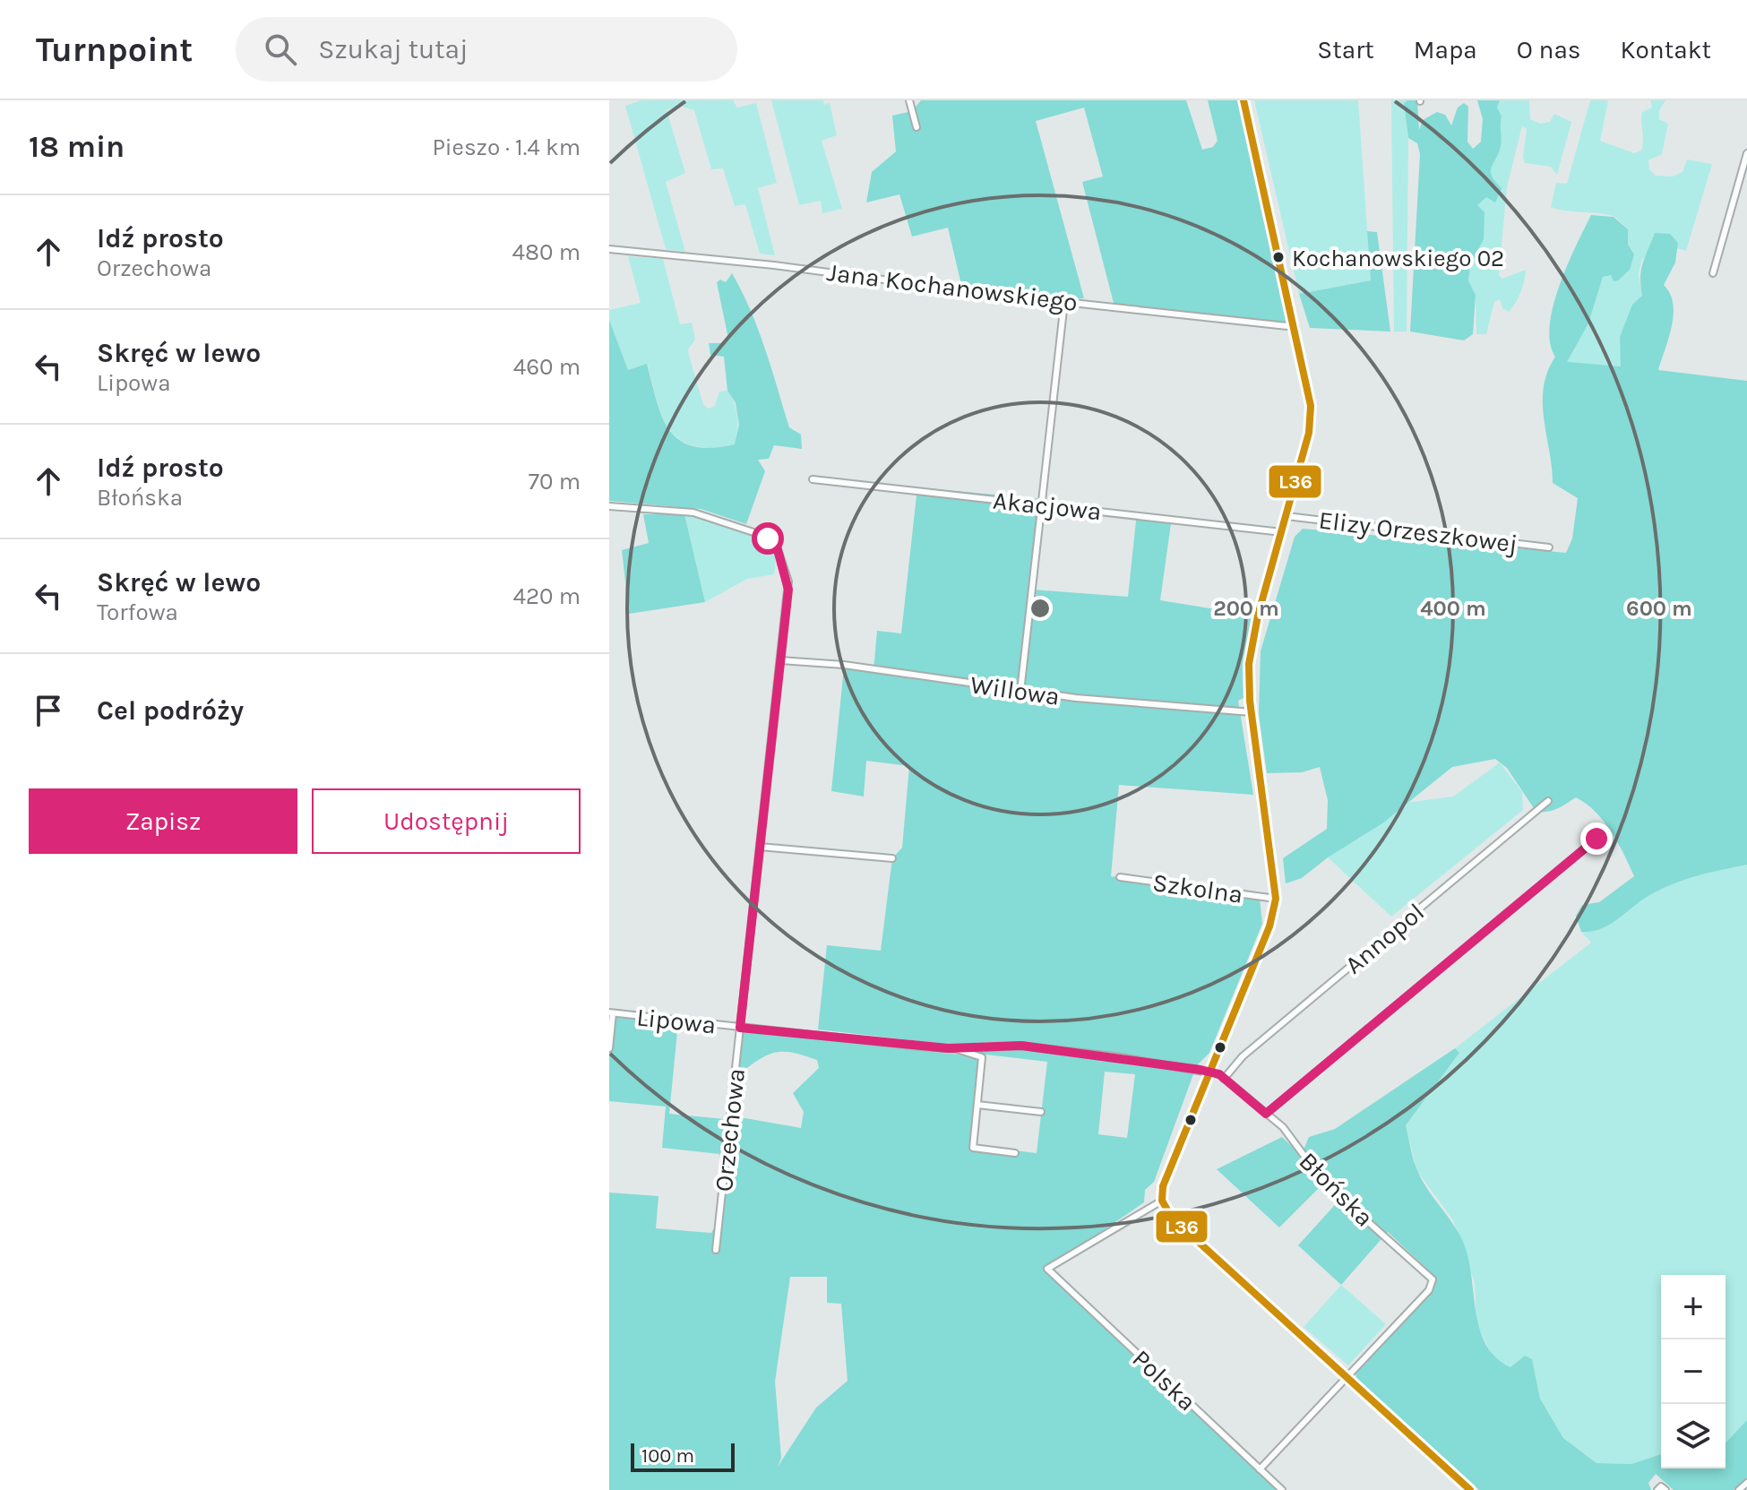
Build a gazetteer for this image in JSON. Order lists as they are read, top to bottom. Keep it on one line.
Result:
{"streets":{"street":["Jana Kochanowskiego","Akacjowa","Elizy Orzeszkowej","Willowa","Szkolna","Annopol","Lipowa","Orzechowa","Błońska","Polska"]},"crossings":[["Willowa","Orzechowa"],["Annopol","Błońska"],["Lipowa","Orzechowa"],["Lipowa","Błońska"]],"places":["Kochanowskiego 02"],"lines":["transit line L36"],"scale_bar":"100 m","page":{"header":"Turnpoint","search":"Szukaj tutaj","nav":["Start","Mapa","O nas","Kontakt"],"heading":["18 min","Pieszo · 1.4 km"],"list":[["Idź prosto","Orzechowa","480 m"],["Skręć w lewo","Lipowa","460 m"],["Idź prosto","Błońska","70 m"],["Skręć w lewo","Torfowa","420 m"],"Cel podróży"],"buttons":["Zapisz","Udostępnij"],"map_buttons":["+","−"],"scale":"100 m"},"rings":["200 m","400 m","600 m"]}
